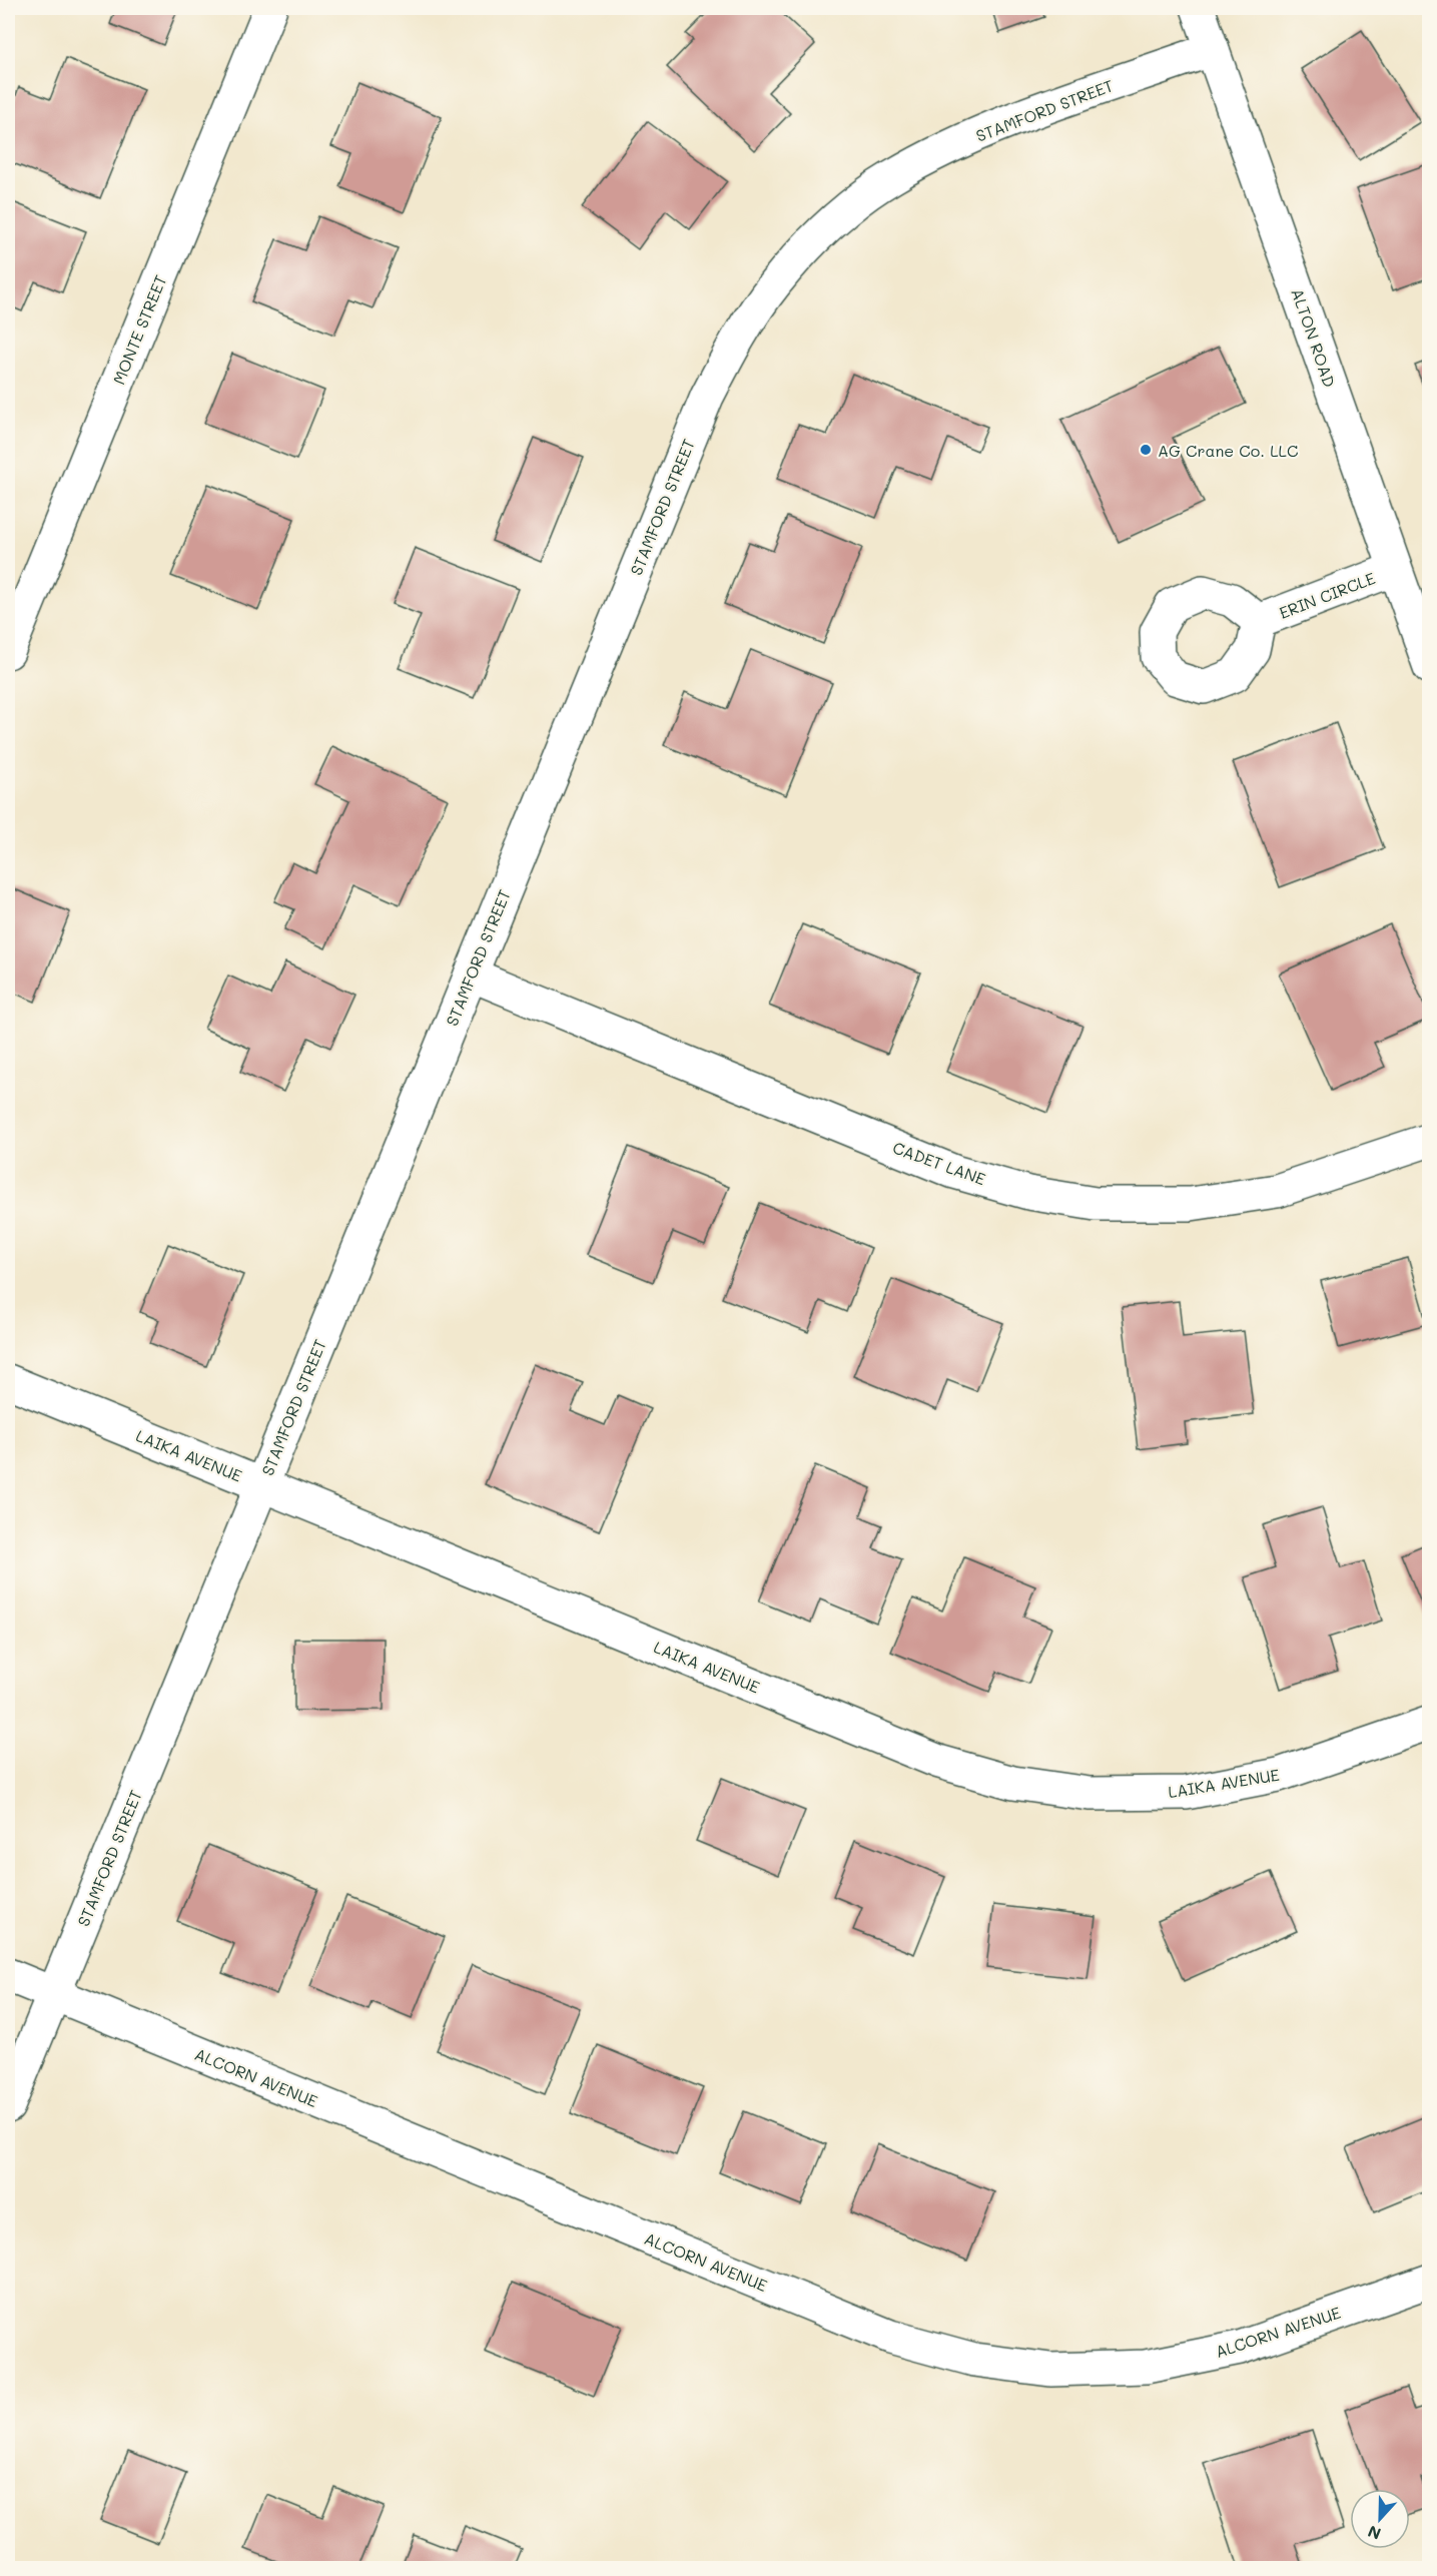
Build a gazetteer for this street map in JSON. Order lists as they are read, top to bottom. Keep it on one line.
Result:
{"streets":{"street":["STAMFORD STREET","MONTE STREET","ALTON ROAD","ERIN CIRCLE","CADET LANE","LAIKA AVENUE","ALCORN AVENUE"]},"crossings":[["STAMFORD STREET","ALTON ROAD"],["STAMFORD STREET","CADET LANE"],["STAMFORD STREET","LAIKA AVENUE"],["STAMFORD STREET","ALCORN AVENUE"],["ALTON ROAD","ERIN CIRCLE"]],"places":["AG Crane Co. LLC"],"north":"bottom"}
